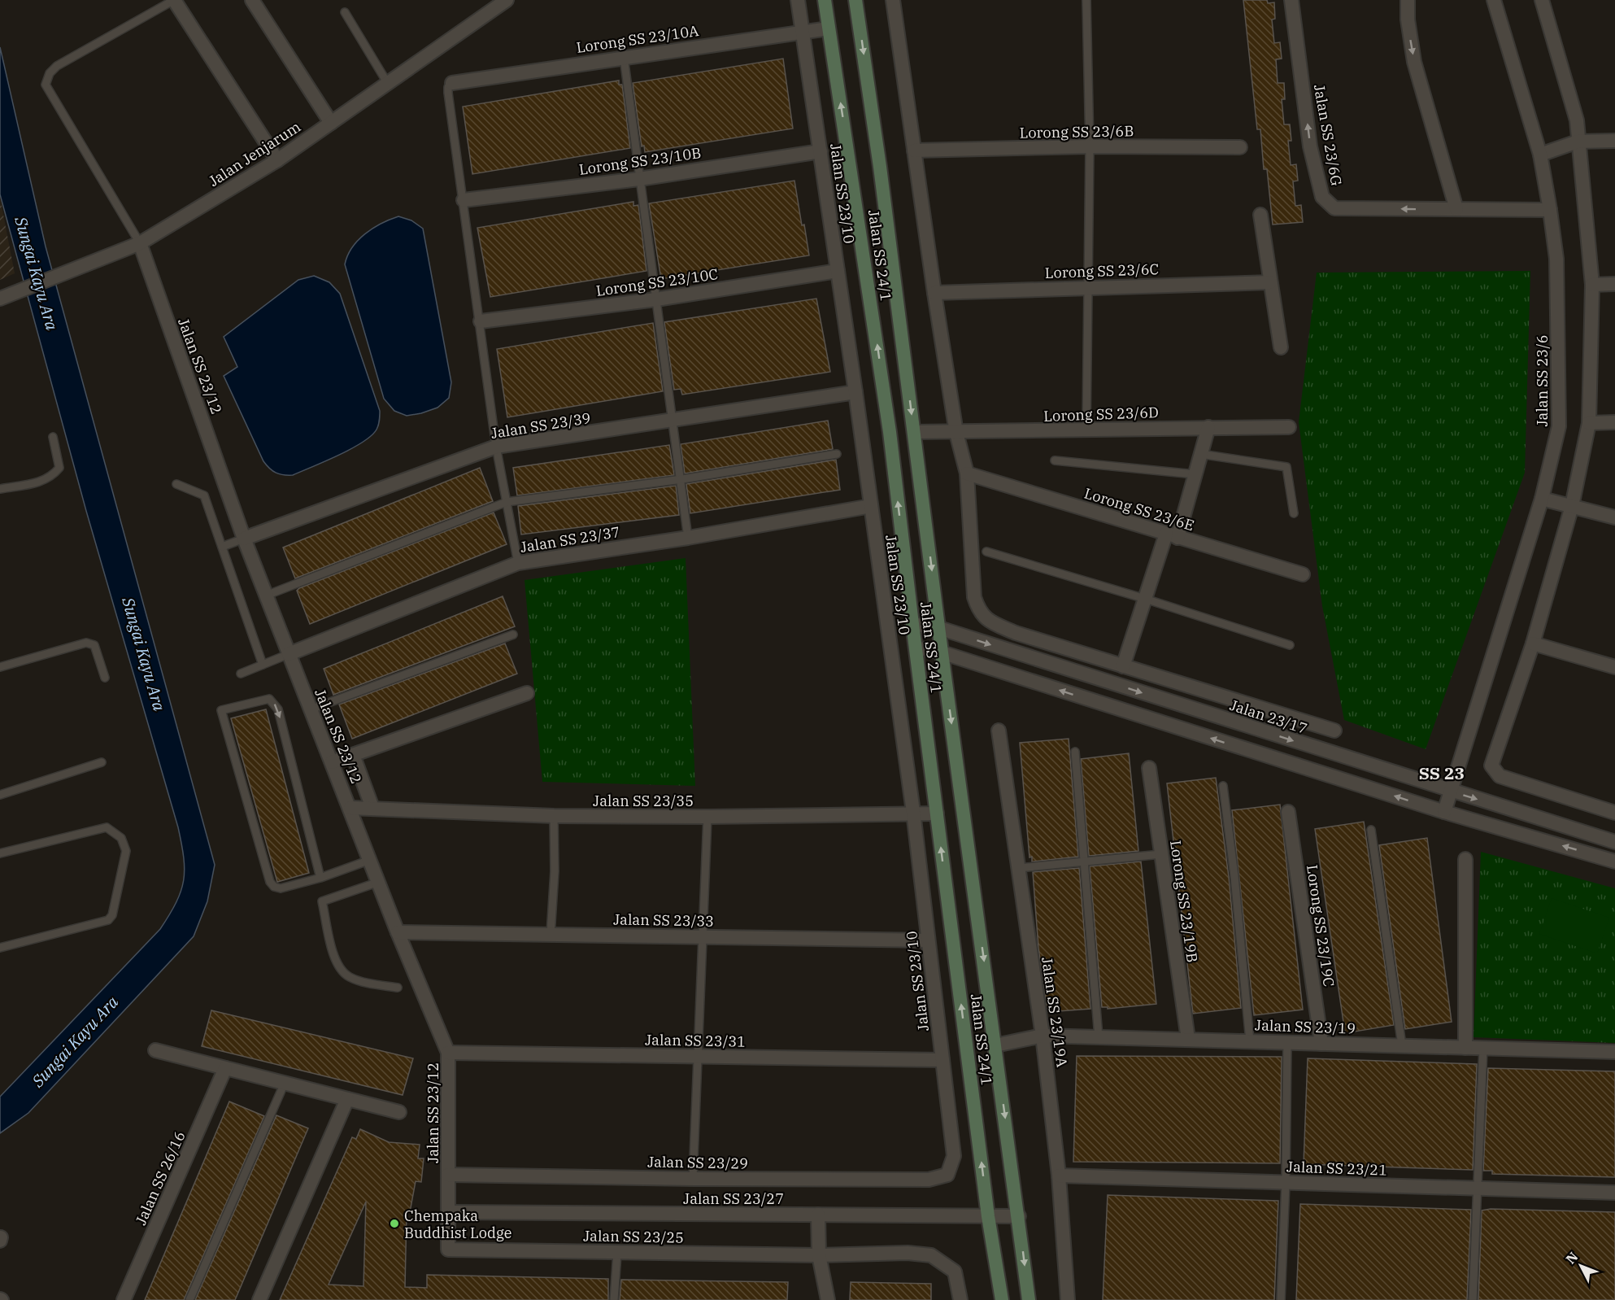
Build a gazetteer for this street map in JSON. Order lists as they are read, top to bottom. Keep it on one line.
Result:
{"streets":{"main road":["Jalan SS 24/1"],"street":["Lorong SS 23/10A","Lorong SS 23/6B","Jalan SS 23/6G","Jalan Jenjarum","Lorong SS 23/10B","Jalan SS 23/10","Lorong SS 23/6C","Lorong SS 23/10C","Jalan SS 23/12","Jalan SS 23/6","Lorong SS 23/6D","Jalan SS 23/39","Lorong SS 23/6E","Jalan SS 23/37","Jalan 23/17","Jalan SS 23/35","Lorong SS 23/19B","Jalan SS 23/33","Lorong SS 23/19C","Jalan SS 23/19A","Jalan SS 23/19","Jalan SS 23/31","Jalan SS 23/29","Jalan SS 23/21","Jalan SS 26/16","Jalan SS 23/27","Jalan SS 23/25"]},"crossings":[["Lorong SS 23/10A","Jalan SS 23/10"],["Lorong SS 23/10A","Jalan SS 24/1"],["Jalan SS 23/6G","Jalan SS 23/6"],["Jalan Jenjarum","Jalan SS 23/12"],["Lorong SS 23/10B","Jalan SS 23/10"],["Jalan SS 23/10","Lorong SS 23/10C"],["Jalan SS 23/10","Jalan SS 23/39"],["Jalan SS 23/10","Jalan SS 23/37"],["Jalan SS 23/10","Jalan SS 23/35"],["Jalan SS 23/10","Jalan SS 23/33"],["Jalan SS 23/10","Jalan SS 23/31"],["Jalan SS 23/10","Jalan SS 23/29"],["Jalan SS 24/1","Lorong SS 23/6D"],["Jalan SS 24/1","Jalan 23/17"],["Jalan SS 24/1","Jalan SS 23/35"],["Jalan SS 24/1","Jalan SS 23/19"],["Jalan SS 24/1","Jalan SS 23/27"],["Jalan SS 23/12","Jalan SS 23/39"],["Jalan SS 23/12","Jalan SS 23/37"],["Jalan SS 23/12","Jalan SS 23/35"],["Jalan SS 23/12","Jalan SS 23/33"],["Jalan SS 23/12","Jalan SS 23/31"],["Jalan SS 23/12","Jalan SS 23/29"],["Jalan SS 23/12","Jalan SS 23/27"],["Jalan SS 23/12","Jalan SS 23/25"],["Jalan SS 23/6","Jalan 23/17"],["Lorong SS 23/19B","Jalan SS 23/19"],["Lorong SS 23/19C","Jalan SS 23/19"],["Jalan SS 23/19A","Jalan SS 23/19"],["Jalan SS 23/19A","Jalan SS 23/21"]],"districts":["SS 23"],"water":["Sungai Kayu Ara"],"places":["Chempaka Buddhist Lodge"],"north":"top left"}
